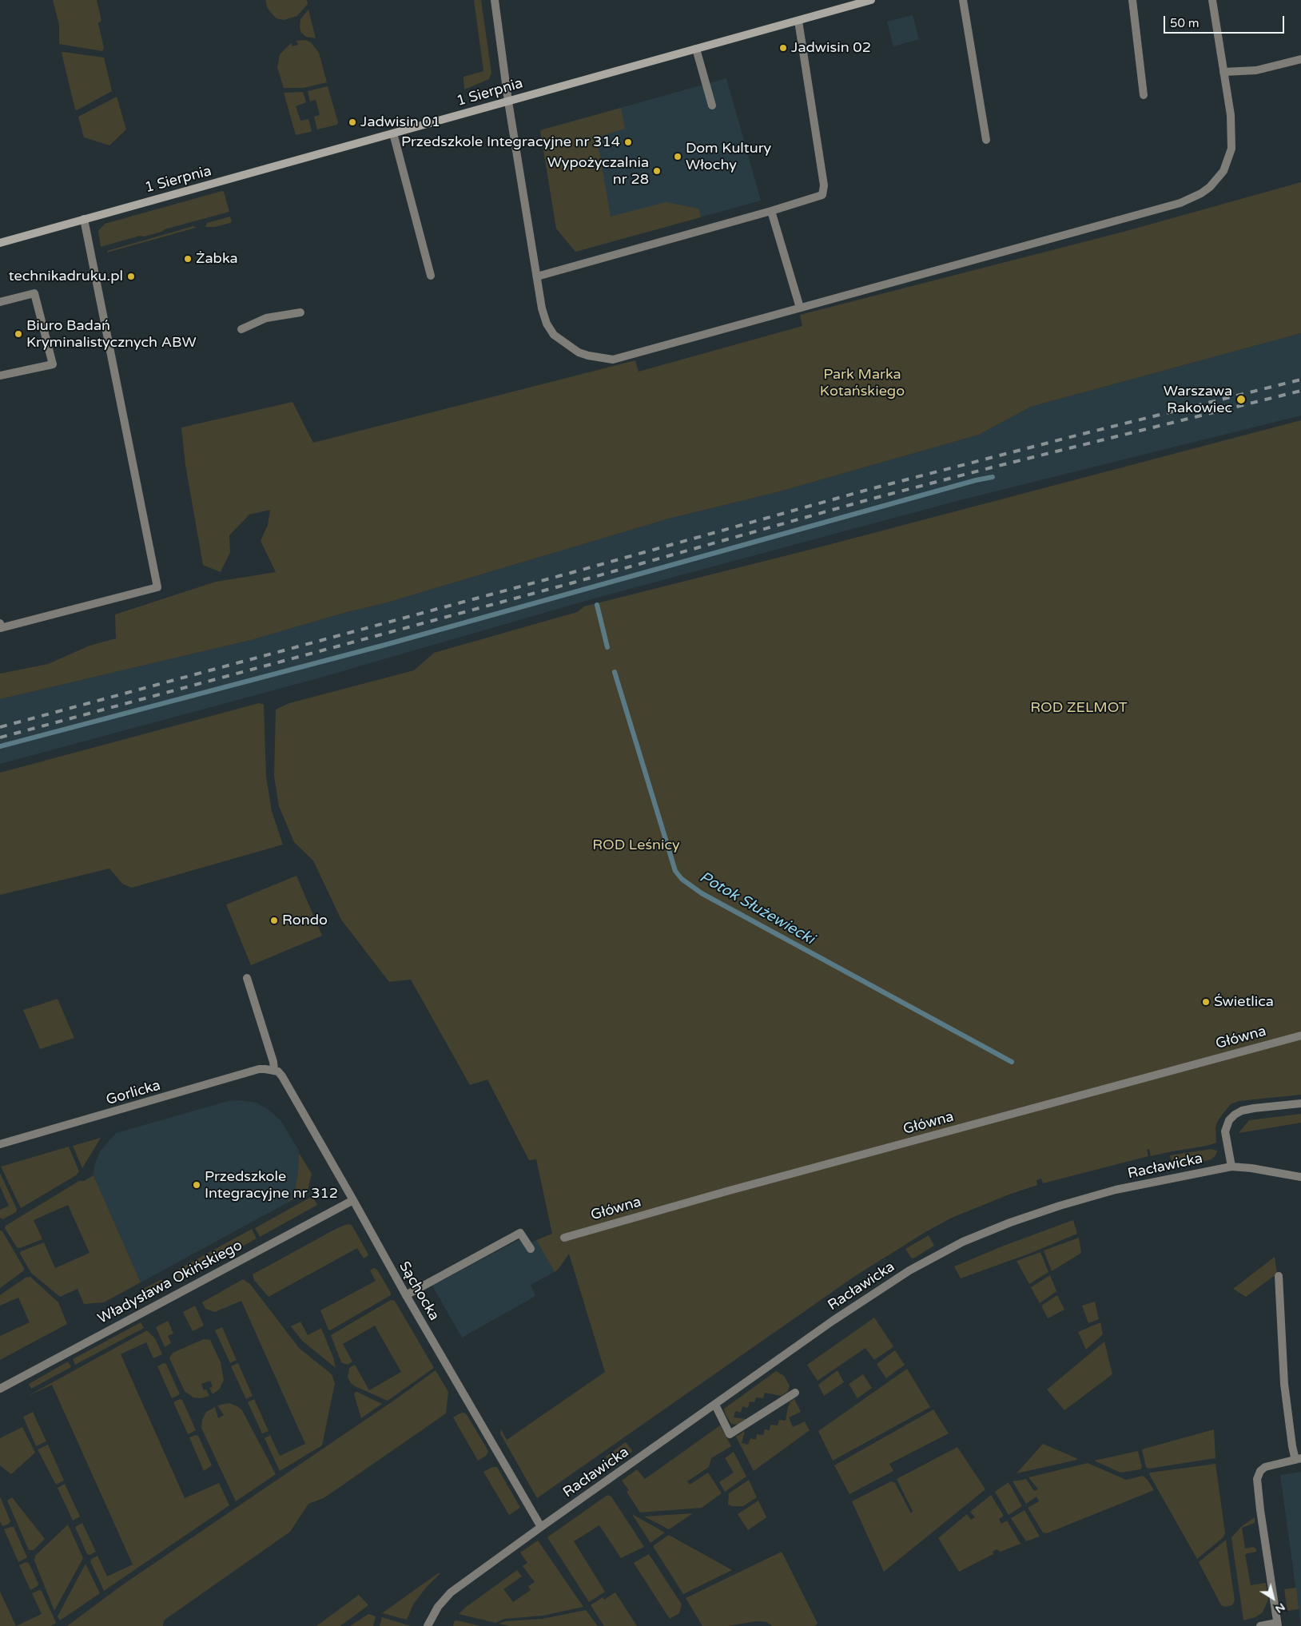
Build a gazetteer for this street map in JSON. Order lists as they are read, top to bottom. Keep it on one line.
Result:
{"streets":{"street":["1 Sierpnia","Główna","Gorlicka","Racławicka","Władysława Okińskiego","Sąchocka"]},"crossings":[["Gorlicka","Sąchocka"],["Racławicka","Sąchocka"],["Władysława Okińskiego","Sąchocka"]],"water":["Potok Służewiecki"],"parks":["Park Marka Kotańskiego","ROD ZELMOT","ROD Leśnicy"],"places":["Jadwisin 02","Jadwisin 01","Przedszkole Integracyjne nr 314","Dom Kultury Włochy","Wypożyczalnia nr 28","Żabka","technikadruku.pl","Biuro Badań Kryminalistycznych ABW","Warszawa Rakowiec","Rondo","Świetlica","Przedszkole Integracyjne nr 312"],"scale_bar":"50 m","north":"bottom right"}
